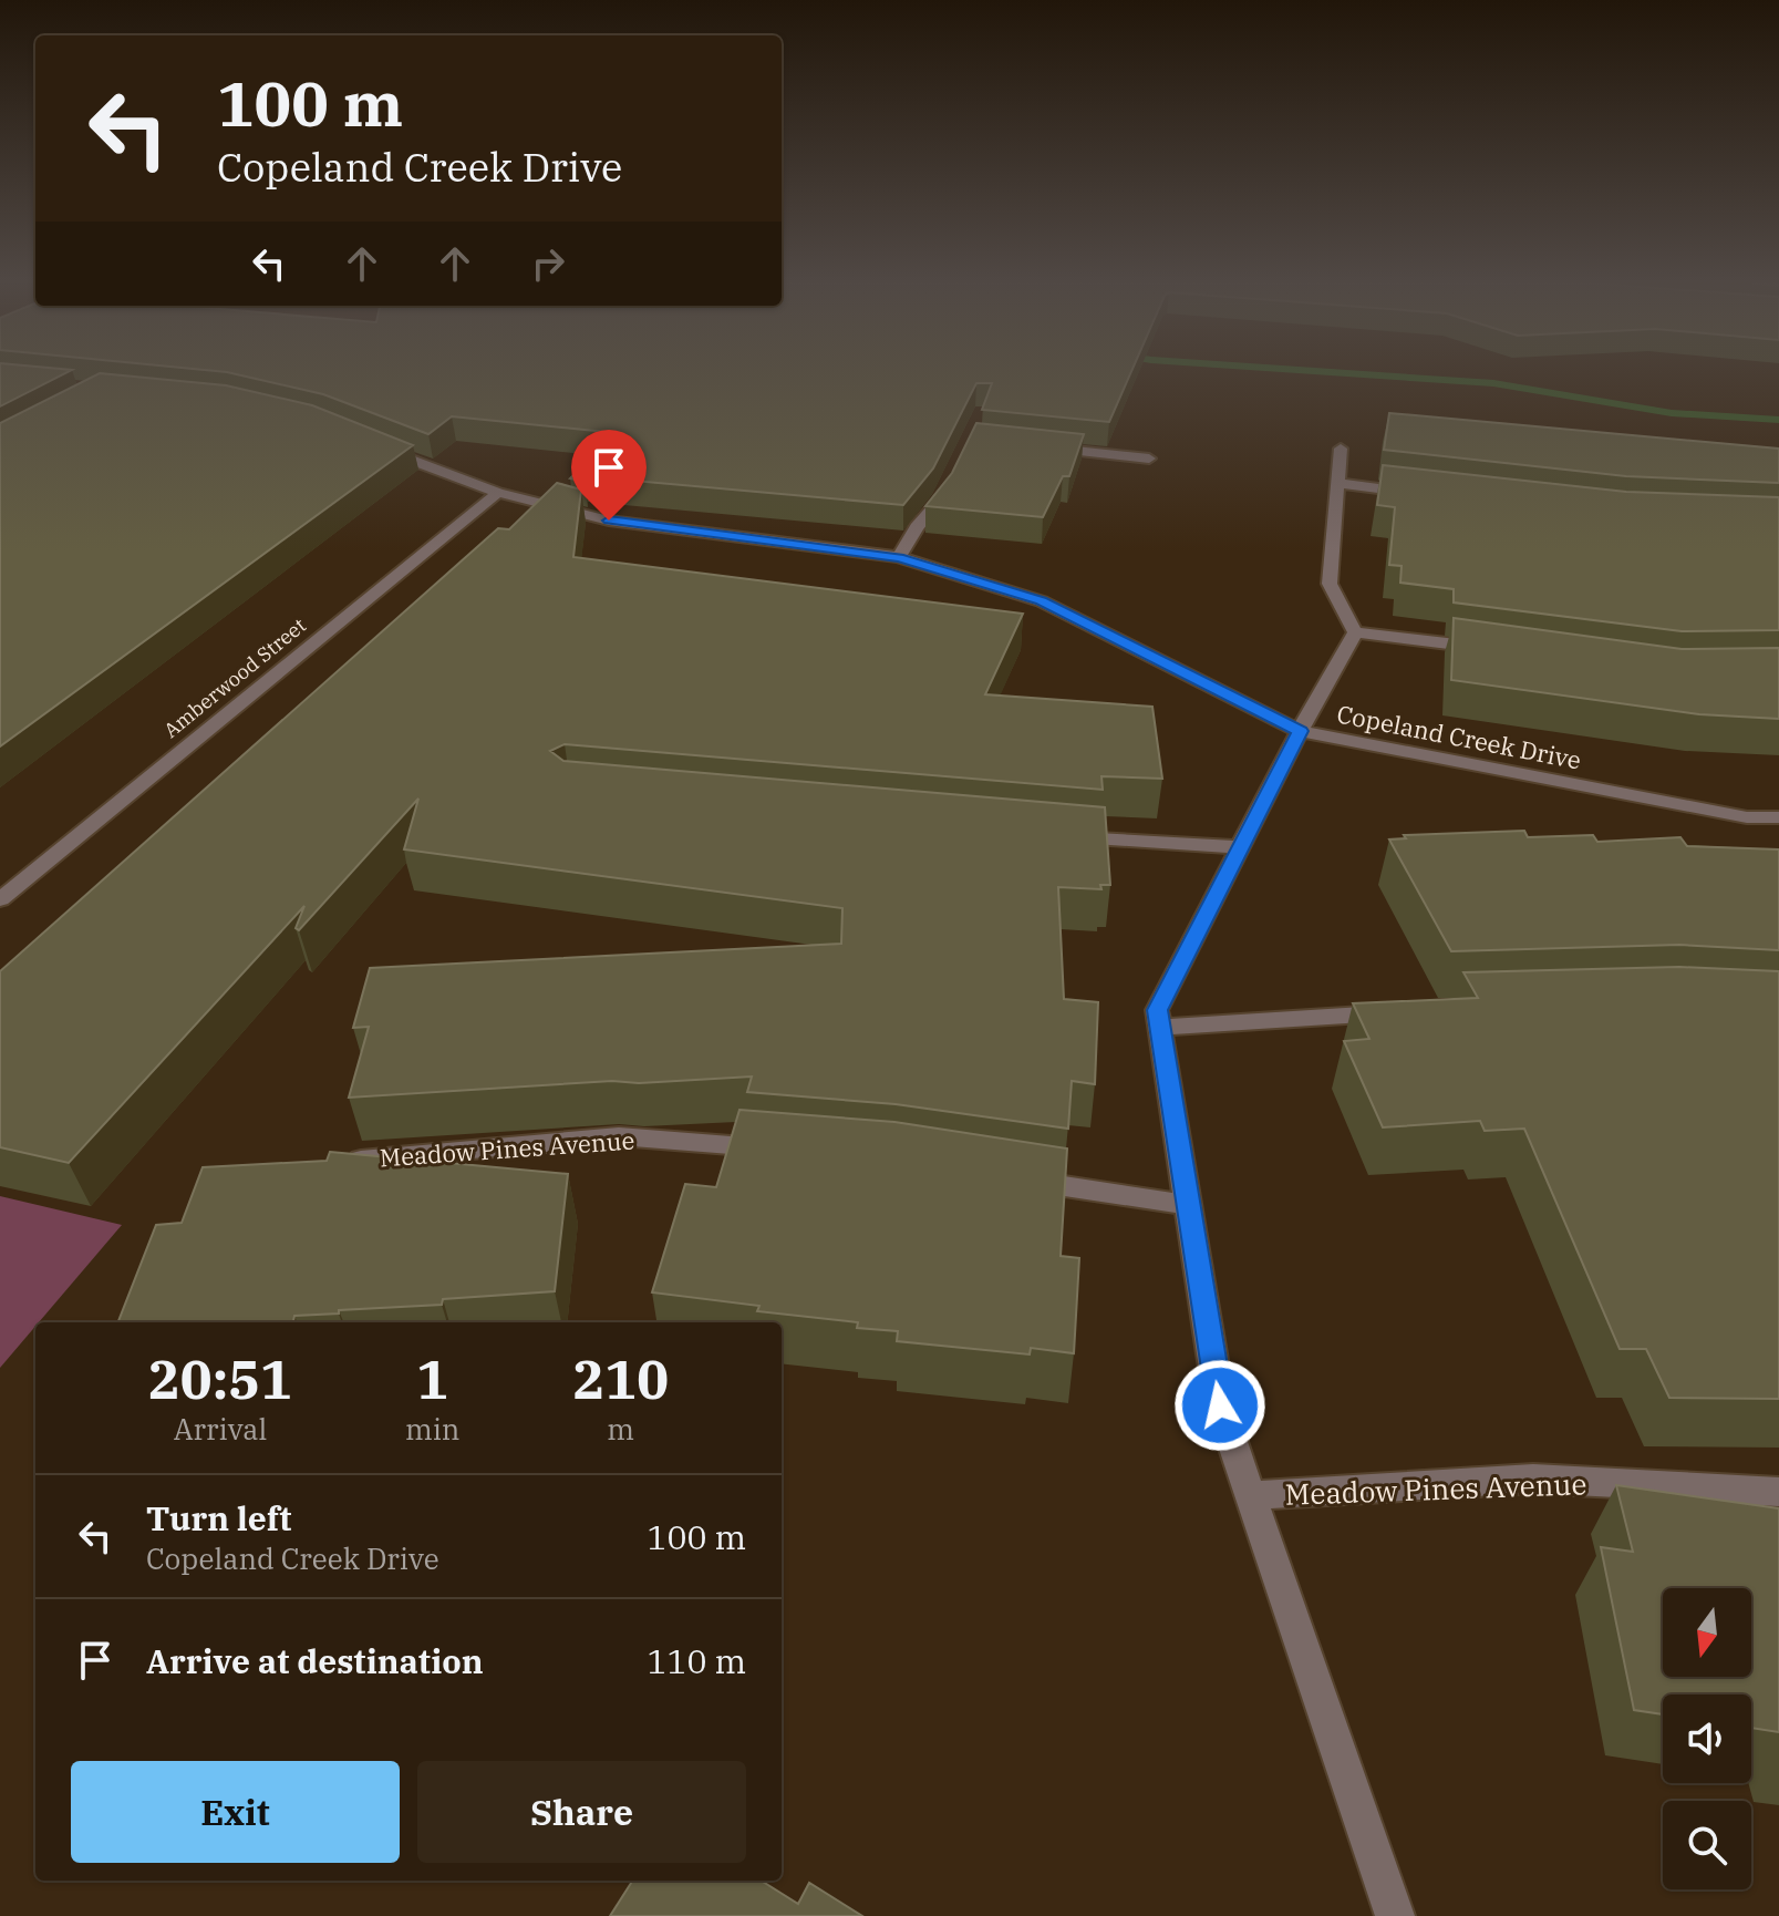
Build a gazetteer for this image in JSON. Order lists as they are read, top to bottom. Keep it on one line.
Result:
{"streets":{"street":["Amberwood Street","Copeland Creek Drive","Meadow Pines Avenue"]},"crossings":[["Amberwood Street","Copeland Creek Drive"],["Copeland Creek Drive","Meadow Pines Avenue"]],"north":"bottom","page":{"turn":["100 m","Copeland Creek Drive"],"eta":["20:51","Arrival","1","min","210","m"],"list":[{"name":"Turn left","note":"Copeland Creek Drive","value":"100 m"},{"name":"Arrive at destination","value":"110 m"}],"buttons":["Exit","Share"]}}
